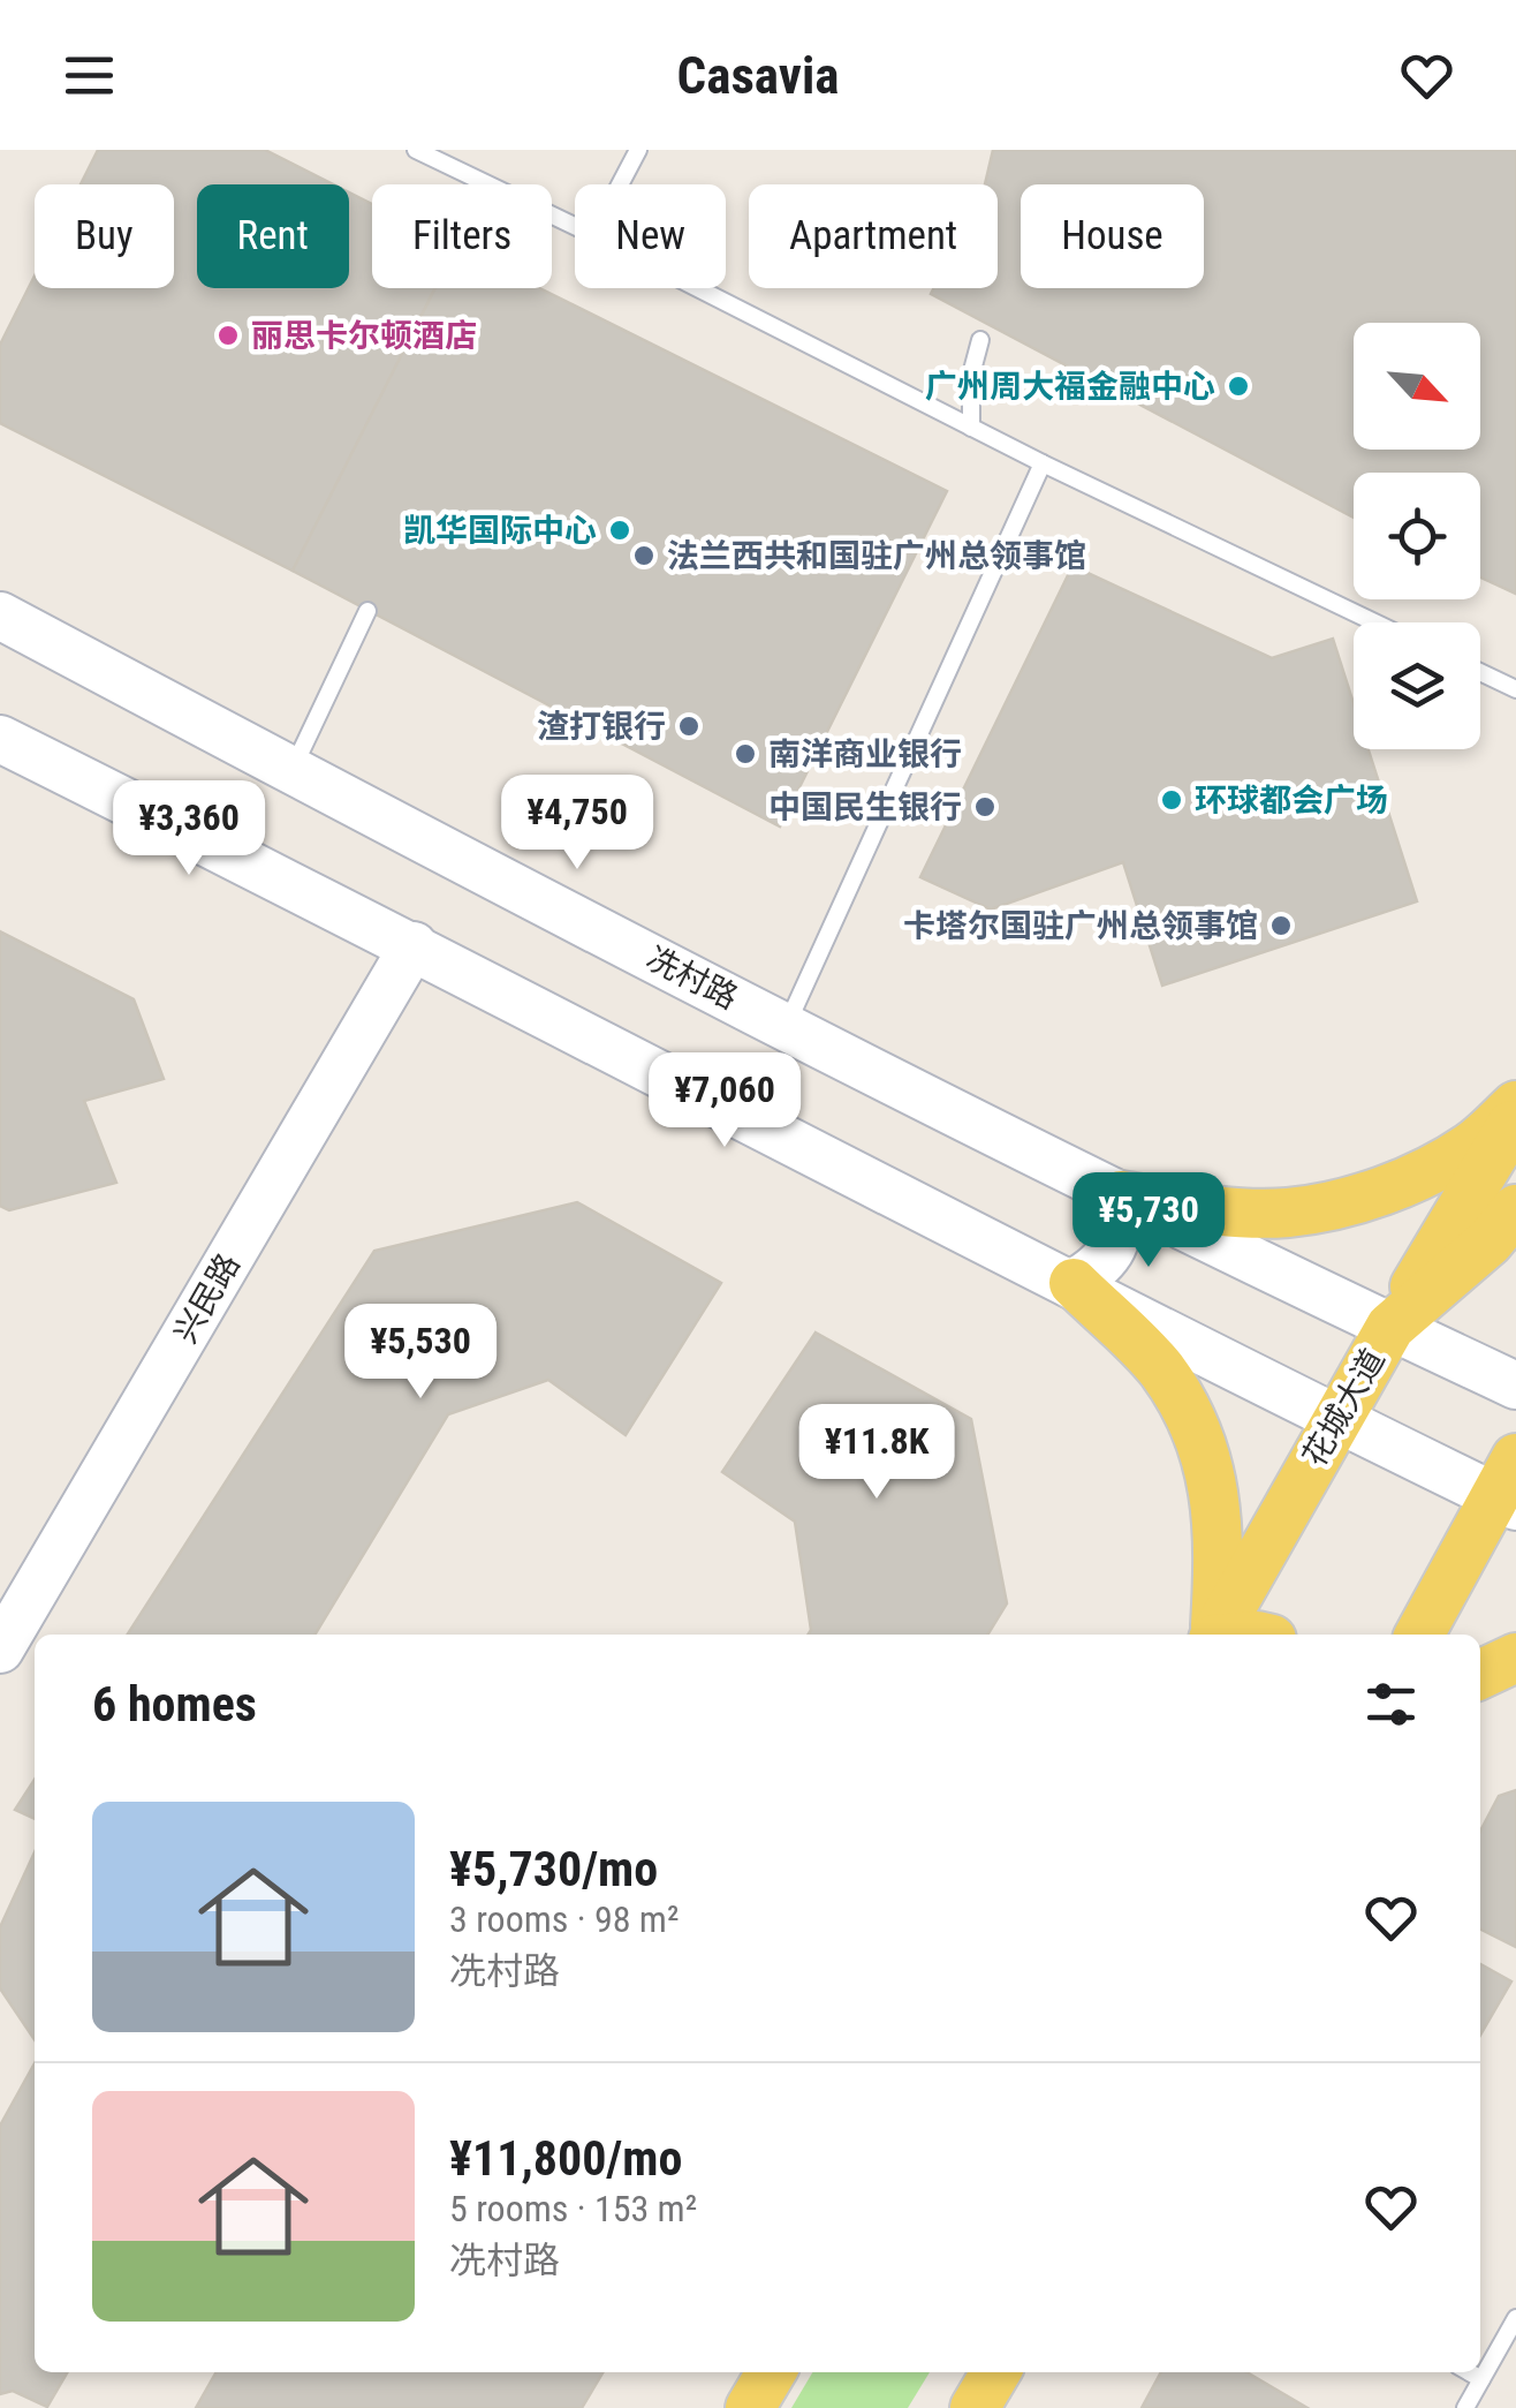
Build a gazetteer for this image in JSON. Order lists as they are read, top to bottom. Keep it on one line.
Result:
{"streets":{"main road":["冼村路","兴民路","花城大道"]},"crossings":[["冼村路","花城大道"]],"places":["丽思卡尔顿酒店","广州周大福金融中心","凯华国际中心","法兰西共和国驻广州总领事馆","渣打银行","南洋商业银行","环球都会广场","中国民生银行","卡塔尔国驻广州总领事馆"],"north":"bottom right","page":{"header":"Casavia","chip":["Buy","Rent","Filters","New","Apartment","House"],"price":["¥4,750","¥3,360","¥7,060","¥5,730","¥5,530","¥11.8K"],"heading":"6 homes","list":[{"name":"¥5,730/mo","note":"3 rooms · 98 m² · 冼村路"},{"name":"¥11,800/mo","note":"5 rooms · 153 m² · 冼村路"}]}}
